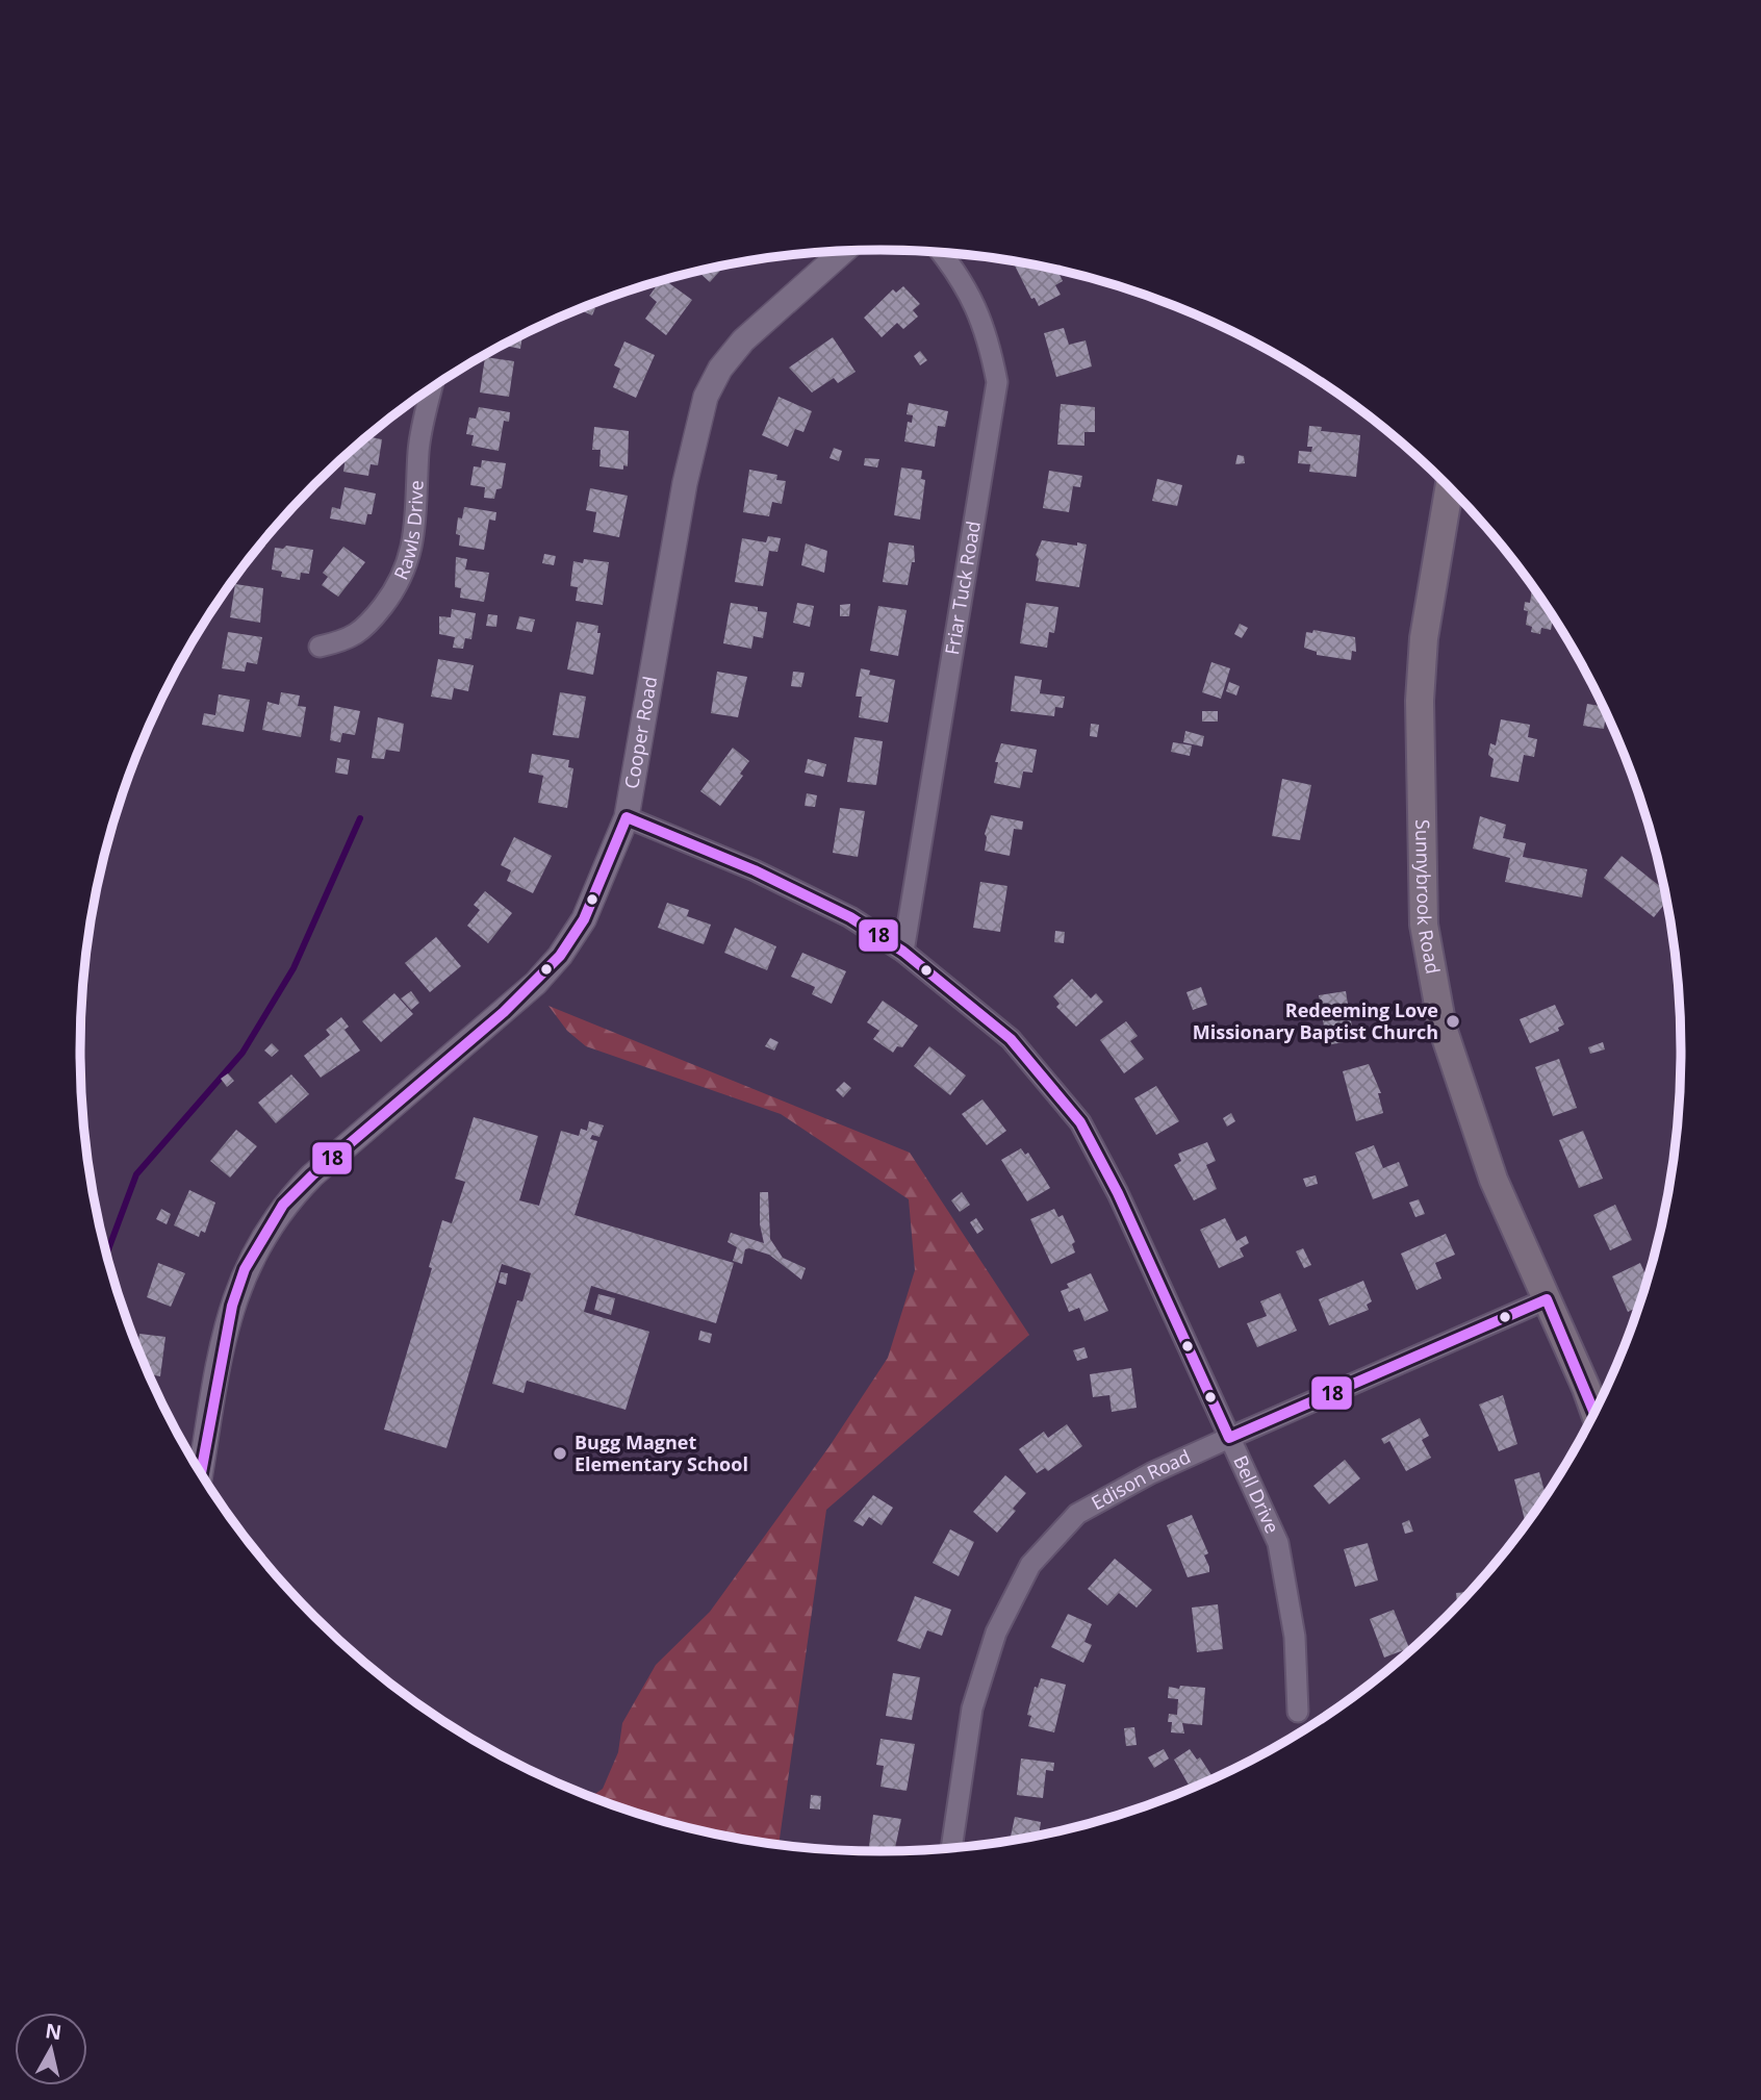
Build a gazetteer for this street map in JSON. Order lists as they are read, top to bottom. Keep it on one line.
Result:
{"streets":{"main road":["Sunnybrook Road"],"street":["Rawls Drive","Friar Tuck Road","Cooper Road","Edison Road","Bell Drive"]},"crossings":[["Friar Tuck Road","Bell Drive"],["Cooper Road","Bell Drive"],["Sunnybrook Road","Edison Road"],["Edison Road","Bell Drive"]],"places":["Redeeming Love Missionary Baptist Church","Bugg Magnet Elementary School"],"lines":["transit line 18"],"north":"top"}
